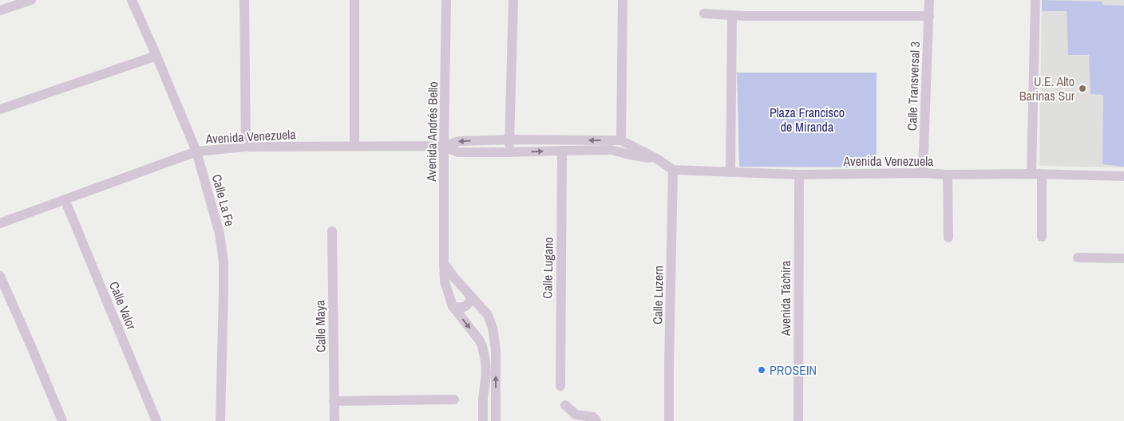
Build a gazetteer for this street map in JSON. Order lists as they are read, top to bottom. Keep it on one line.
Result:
{"streets":{"street":["Calle Transversal 3","Avenida Andrés Bello","Avenida Venezuela","Calle La Fe","Calle Lugano","Calle Luzern","Avenida Táchira","Calle Valor","Calle Maya"]},"crossings":[["Calle Transversal 3","Avenida Venezuela"],["Avenida Andrés Bello","Avenida Venezuela"],["Avenida Venezuela","Calle La Fe"],["Avenida Venezuela","Calle Lugano"],["Avenida Venezuela","Calle Luzern"],["Avenida Venezuela","Avenida Táchira"],["Avenida Venezuela","Calle Valor"]],"parks":["Plaza Francisco de Miranda"],"places":["U.E. Alto Barinas Sur","PROSEIN"]}
